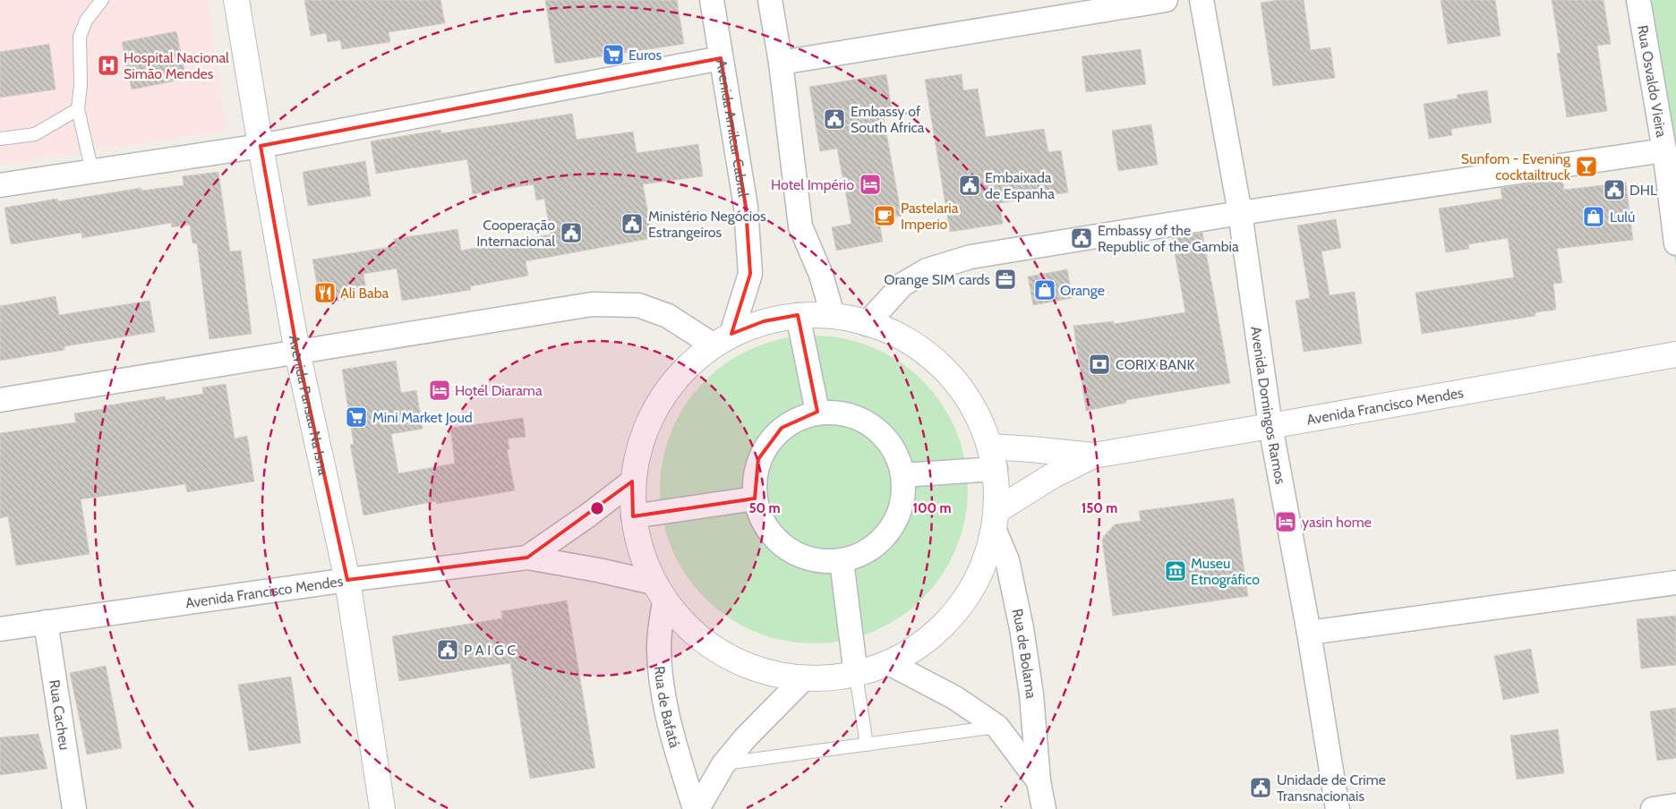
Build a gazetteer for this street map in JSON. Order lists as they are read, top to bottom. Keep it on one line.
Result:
{"streets":{"main road":["Avenida Pansau Na Isna","Avenida Francisco Mendes"],"street":["Rua Osvaldo Vieira","Avenida Amilcar Cabral","Avenida Domingos Ramos","Rua de Bolama","Rua de Bafatá","Rua Cacheu"]},"crossings":[["Avenida Pansau Na Isna","Avenida Francisco Mendes"],["Avenida Domingos Ramos","Avenida Francisco Mendes"],["Avenida Francisco Mendes","Rua Cacheu"]],"places":{"supermarket":["Euros","Mini Market Joud"],"hospital":["Hospital Nacional Simão Mendes"],"public building":["Embassy of South Africa","Embaixada de Espanha","DHL","Ministério Negócios Estrangeiros","Cooperação Internacional","Embassy of the Republic of the Gambia","P A I G C","Unidade de Crime Transnacionais"],"bar":["Sunfom - Evening cocktailtruck"],"hotel":["Hotel Império","Hotel Diarama","yasin home"],"cafe":["Pastelaria Imperio"],"shop":["Lulú","Orange"],"office":["Orange SIM cards"],"restaurant":["Ali Baba"],"bank":["CORIX BANK"],"museum":["Museu Etnográfico"]},"rings":["50 m","100 m","150 m"]}
